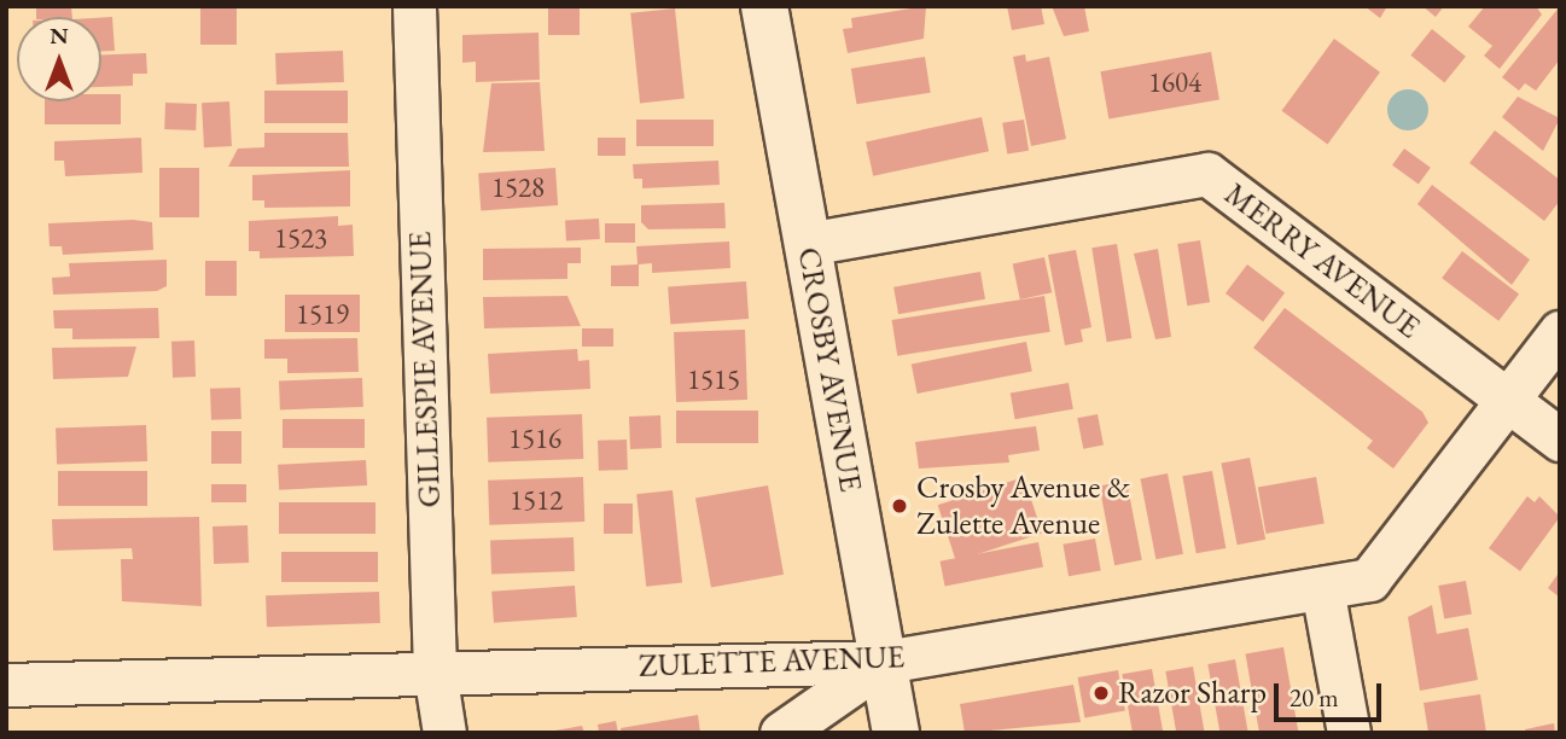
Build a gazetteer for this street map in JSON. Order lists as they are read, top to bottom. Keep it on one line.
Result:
{"streets":{"street":["MERRY AVENUE","GILLESPIE AVENUE","CROSBY AVENUE","ZULETTE AVENUE"]},"crossings":[["MERRY AVENUE","CROSBY AVENUE"],["MERRY AVENUE","ZULETTE AVENUE"],["GILLESPIE AVENUE","ZULETTE AVENUE"],["CROSBY AVENUE","ZULETTE AVENUE"]],"places":["Crosby Avenue & Zulette Avenue","Razor Sharp"],"house_numbers":["1604","1528","1523","1519","1515","1516","1512"],"scale_bar":"20 m","north":"top"}
